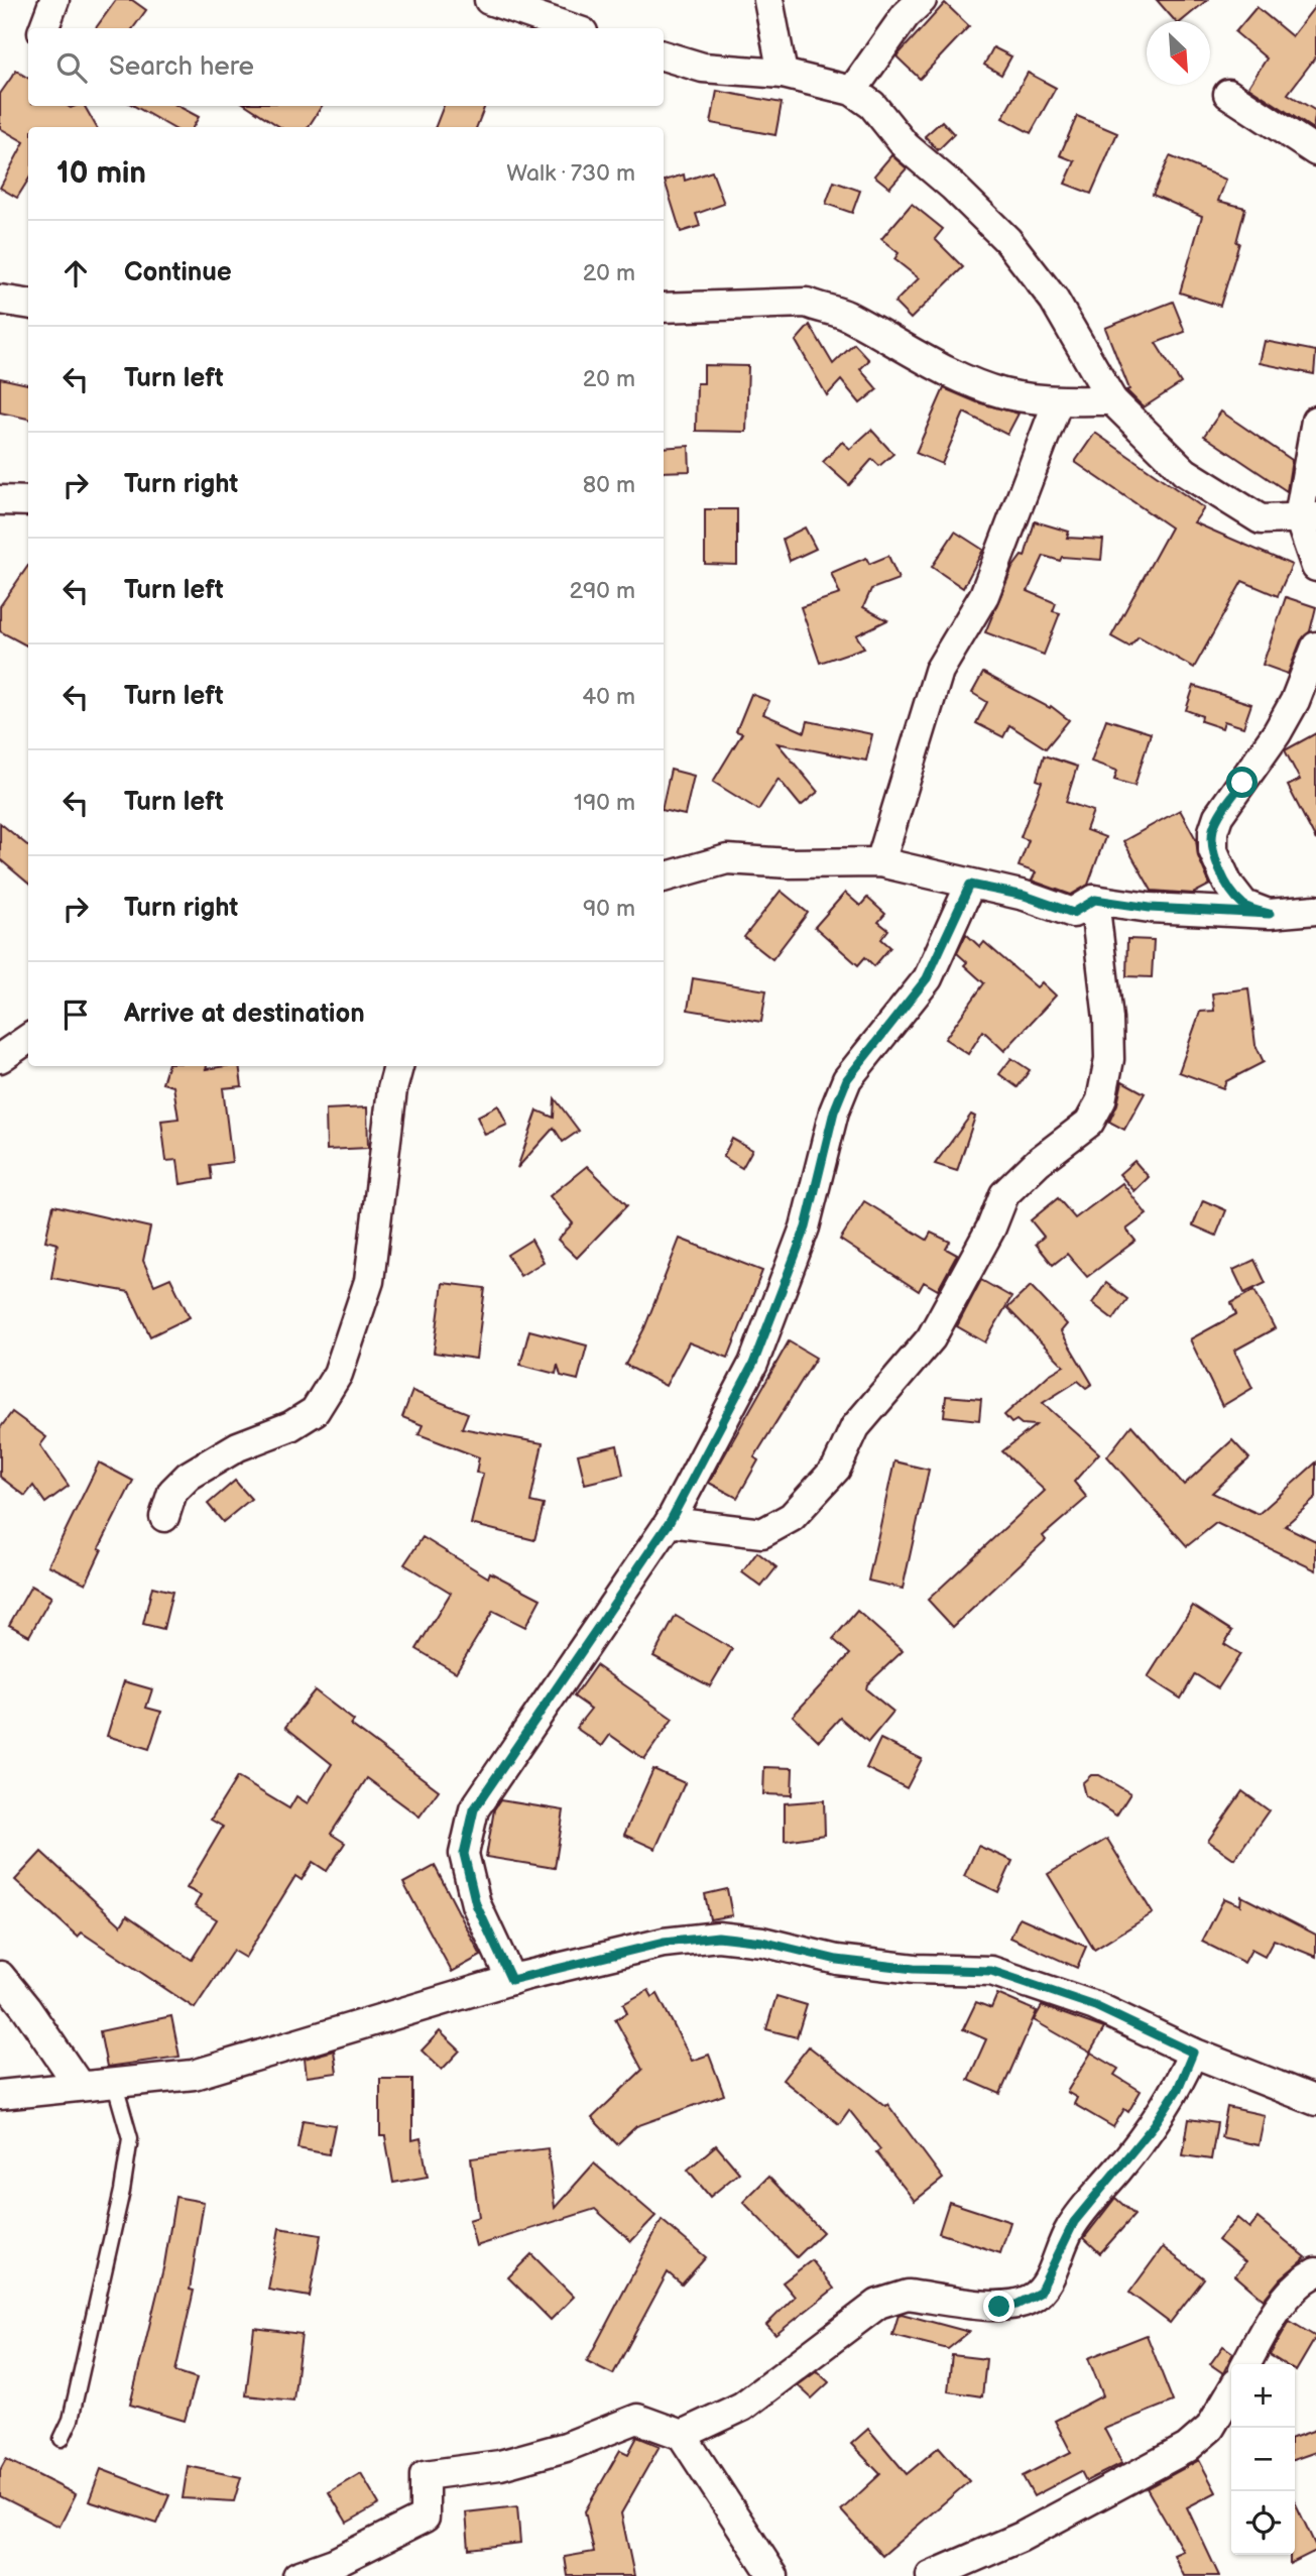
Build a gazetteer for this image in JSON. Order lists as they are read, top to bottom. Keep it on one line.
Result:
{"north":"bottom right","page":{"search":"Search here","heading":["10 min","Walk · 730 m"],"list":[["Continue","20 m"],["Turn left","20 m"],["Turn right","80 m"],["Turn left","290 m"],["Turn left","40 m"],["Turn left","190 m"],["Turn right","90 m"],"Arrive at destination"],"map_buttons":["+","−"]}}
